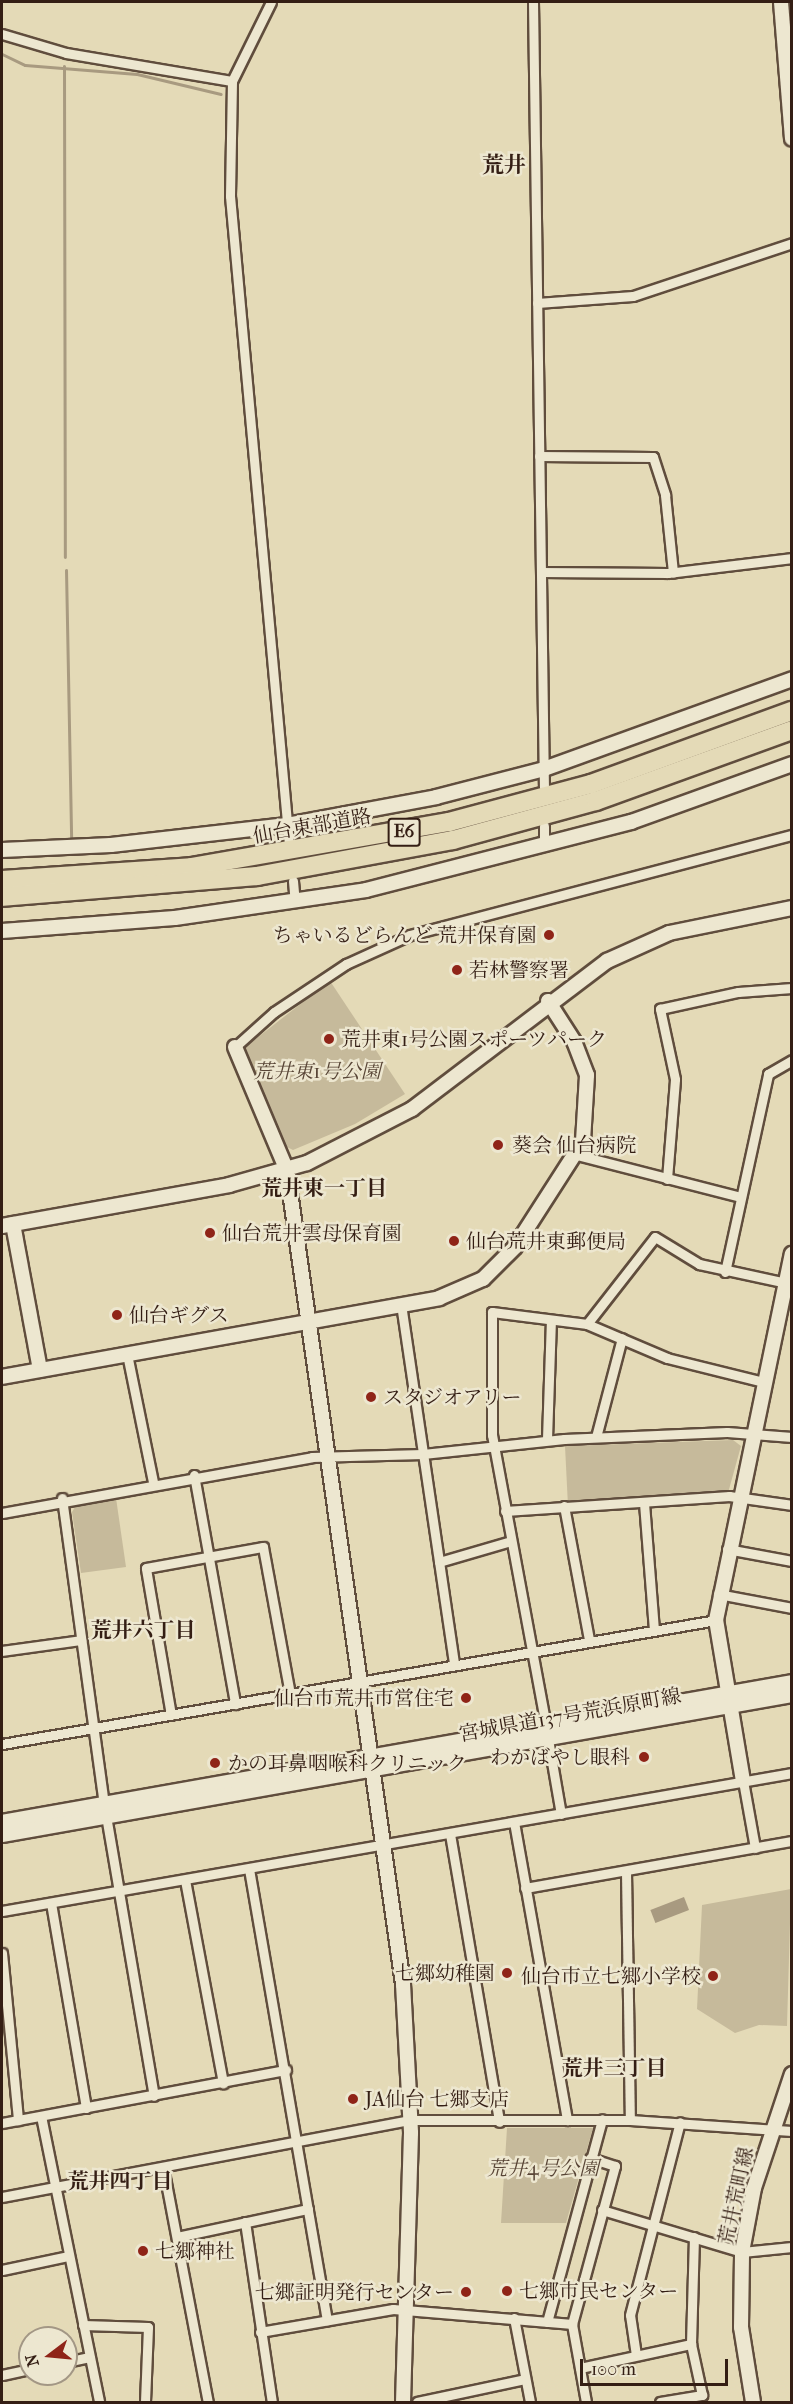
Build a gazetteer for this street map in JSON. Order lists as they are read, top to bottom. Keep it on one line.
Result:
{"streets":{"highway":["仙台東部道路","E6"],"street":["宮城県道137号荒浜原町線","荒井荒町線"]},"districts":["荒井","荒井東一丁目","荒井六丁目","荒井三丁目","荒井四丁目"],"parks":["荒井東1号公園","荒井4号公園"],"places":["ちゃいるどらんど 荒井保育園","若林警察署","荒井東1号公園スポーツパーク","葵会 仙台病院","仙台荒井雲母保育園","仙台荒井東郵便局","仙台ギグス","スタジオアリー","仙台市荒井市営住宅","わかばやし眼科","かの耳鼻咽喉科クリニック","七郷幼稚園","仙台市立七郷小学校","JA仙台 七郷支店","七郷神社","七郷市民センター","七郷証明発行センター"],"scale_bar":"100 m","north":"left"}
